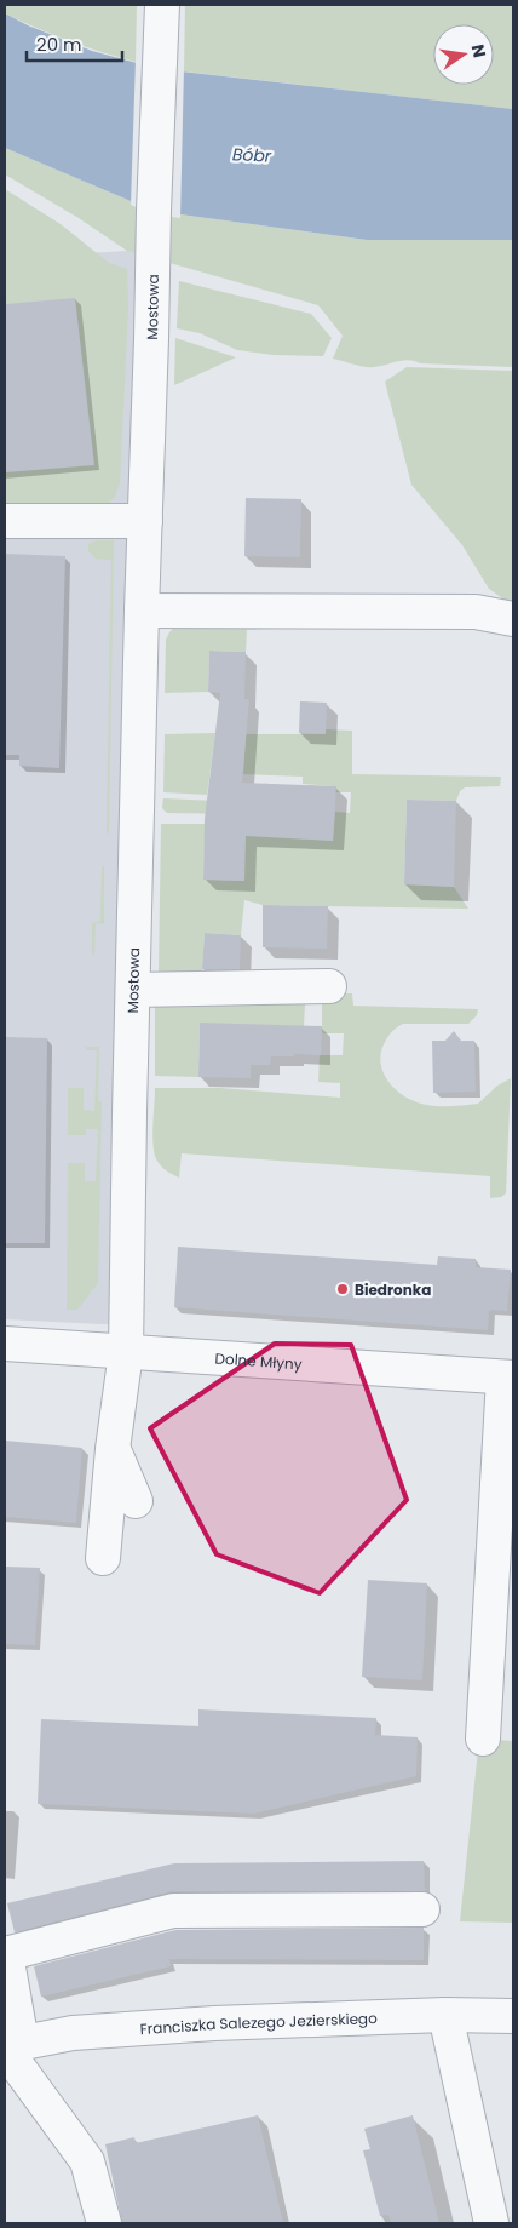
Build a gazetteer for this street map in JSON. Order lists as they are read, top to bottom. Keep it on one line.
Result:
{"streets":{"street":["Mostowa","Dolne Młyny","Franciszka Salezego Jezierskiego"]},"crossings":[["Mostowa","Dolne Młyny"]],"water":["Bóbr"],"places":["Biedronka"],"scale_bar":"20 m","north":"right"}
